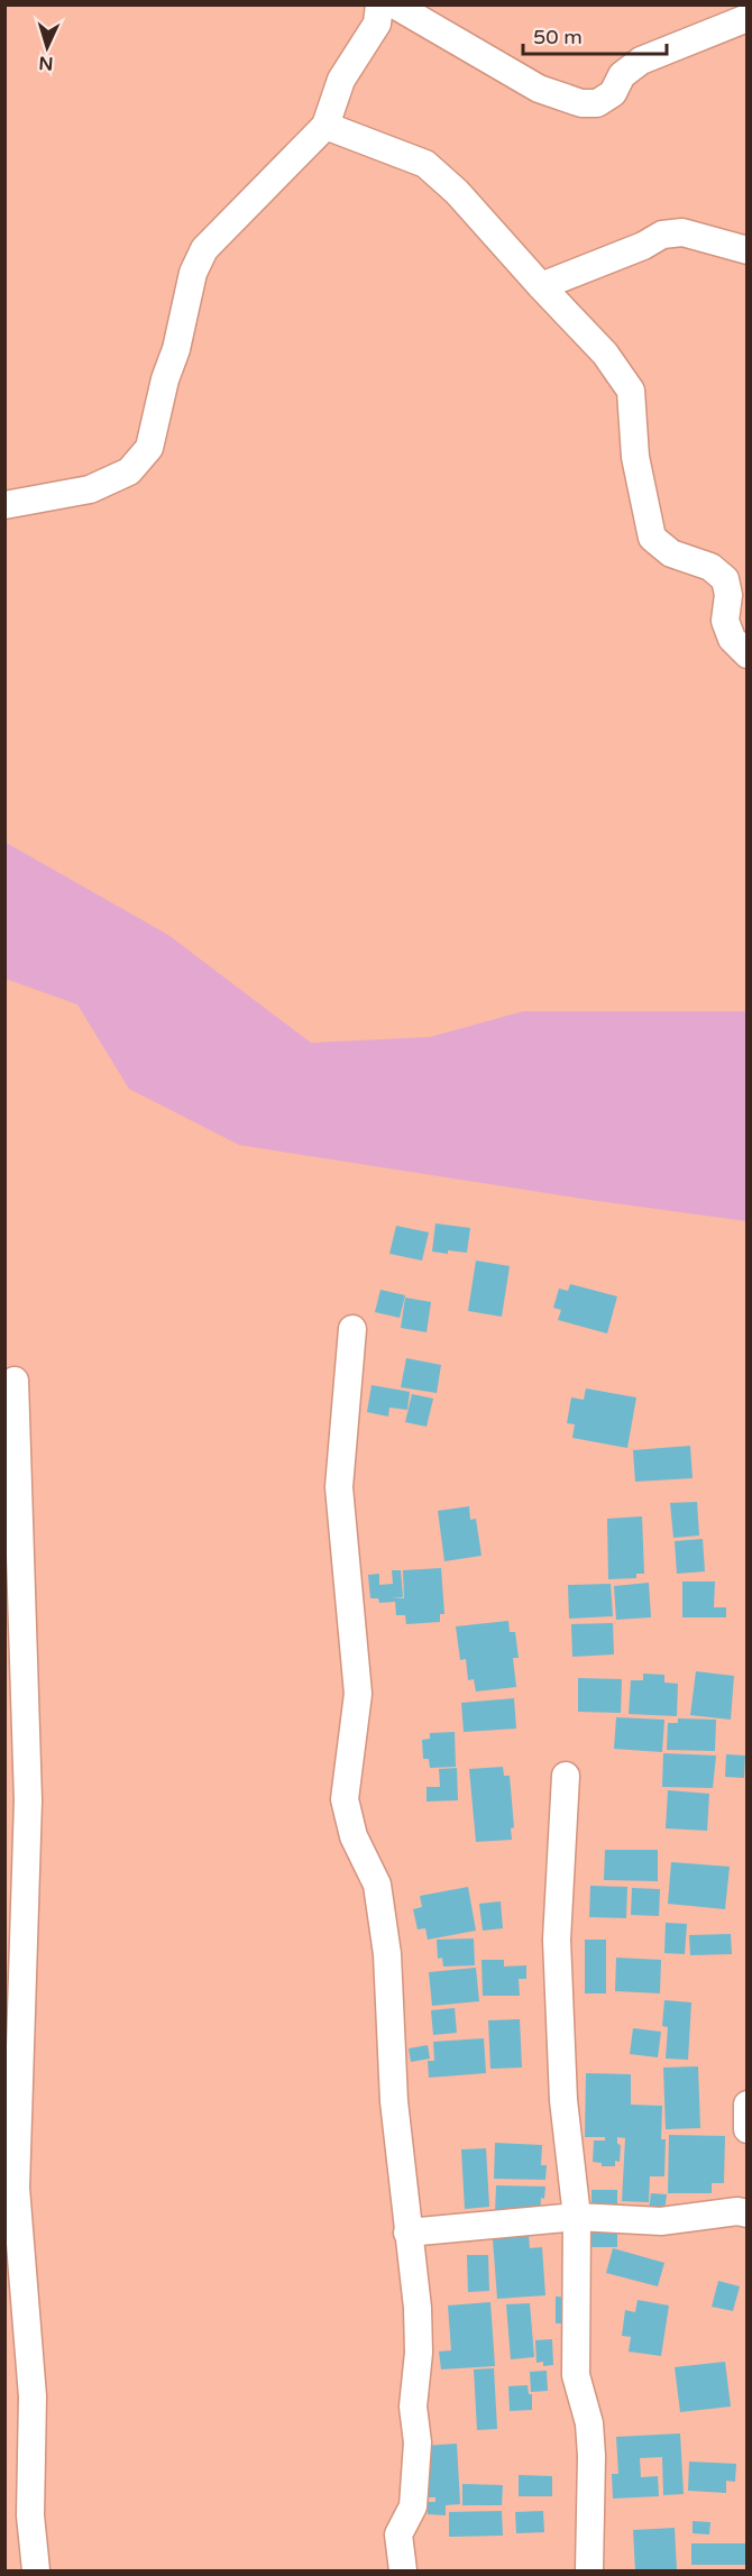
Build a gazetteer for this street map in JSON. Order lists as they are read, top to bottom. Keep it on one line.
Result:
{"scale_bar":"50 m","north":"bottom"}
